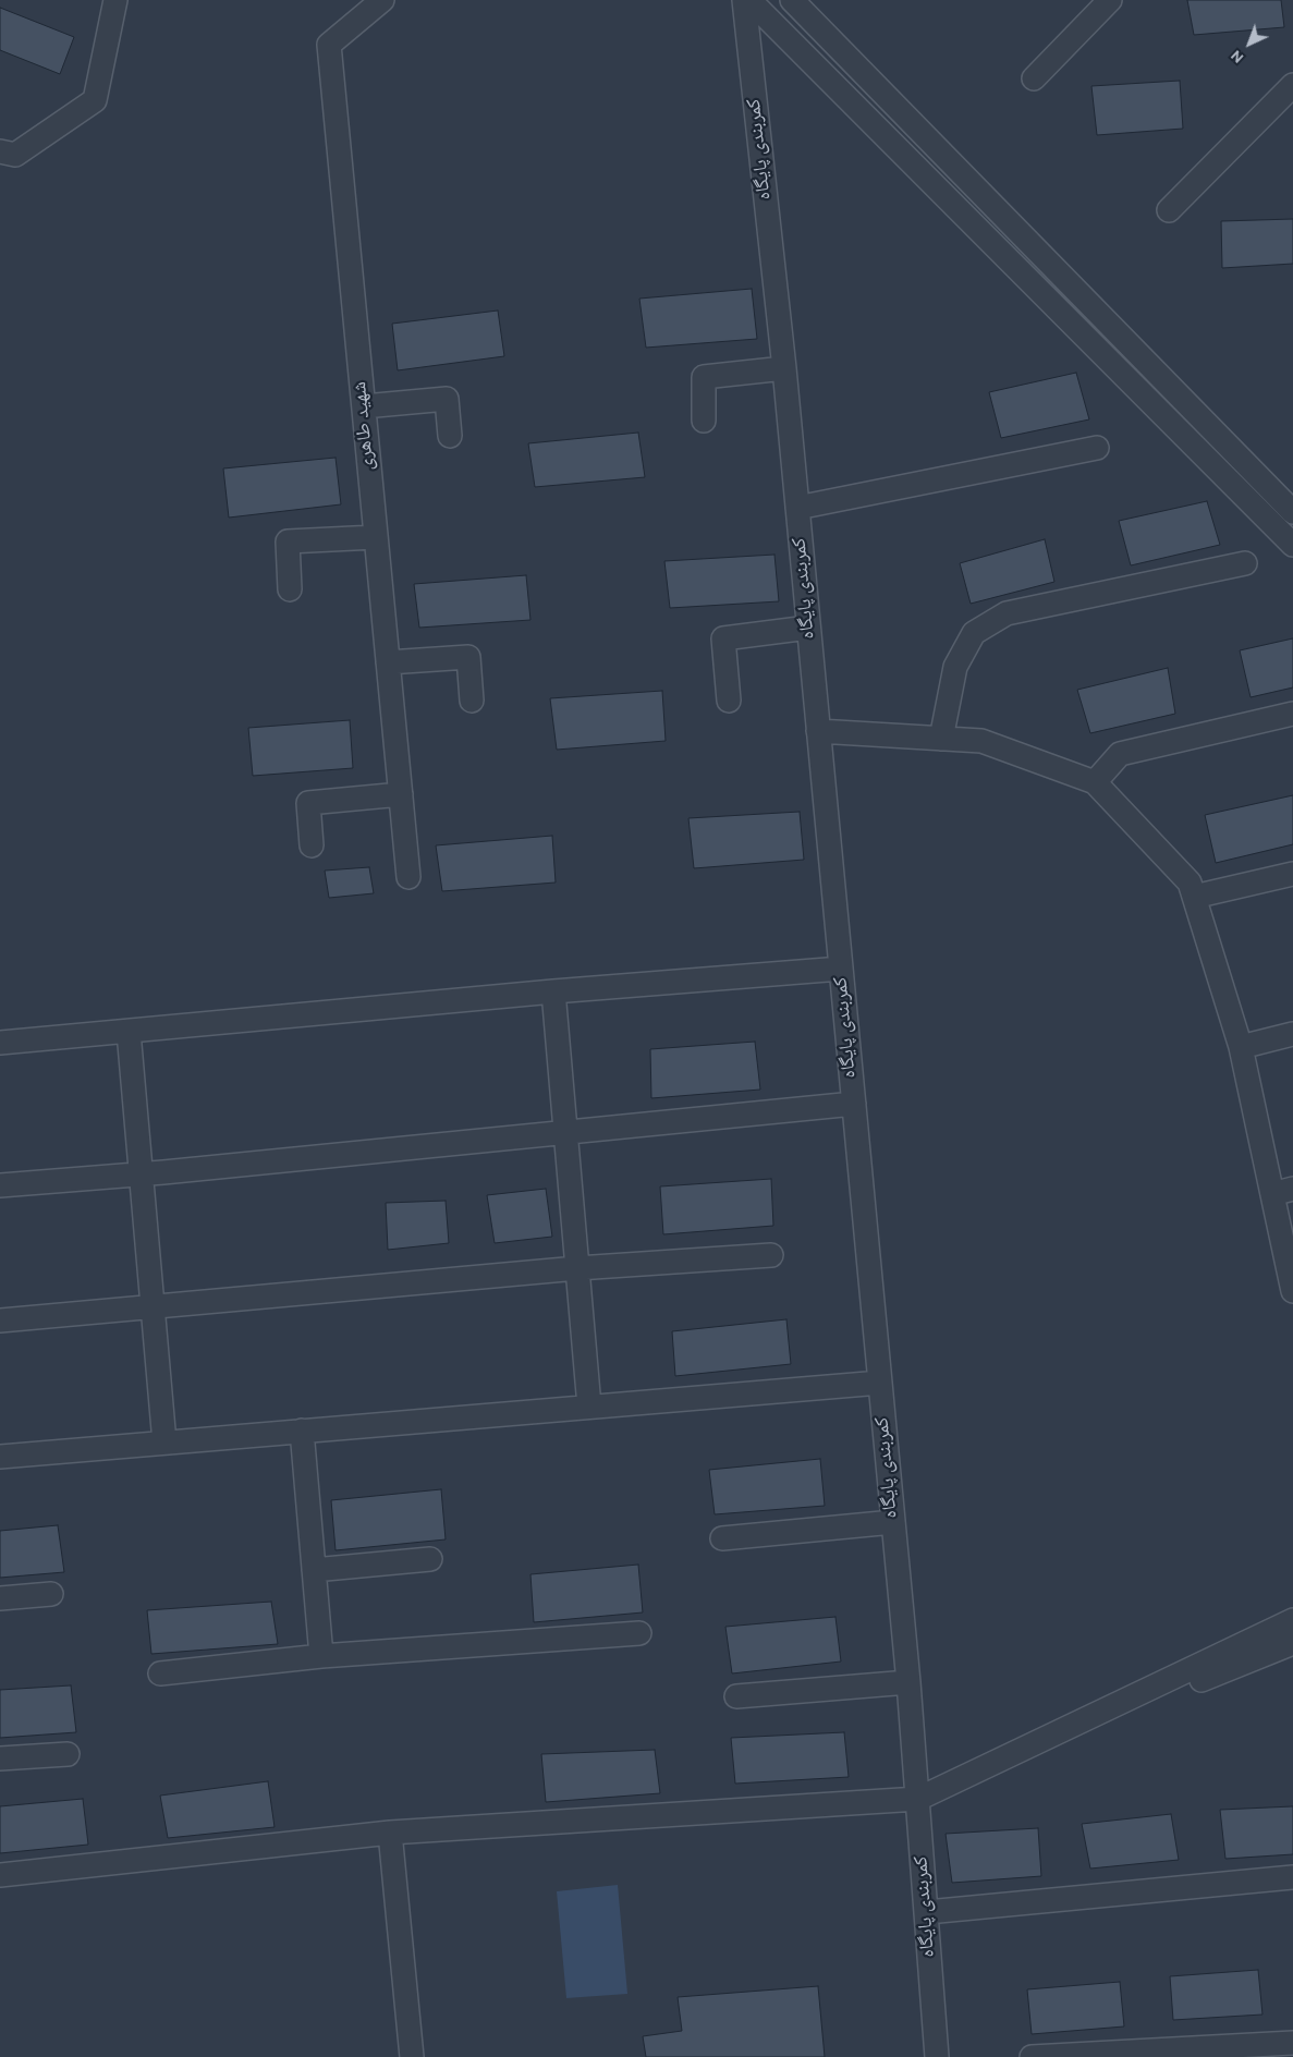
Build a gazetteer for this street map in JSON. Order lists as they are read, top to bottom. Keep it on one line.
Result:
{"streets":{"street":["کمربندی پایگاه","شهید طاهری"]},"north":"bottom left"}
